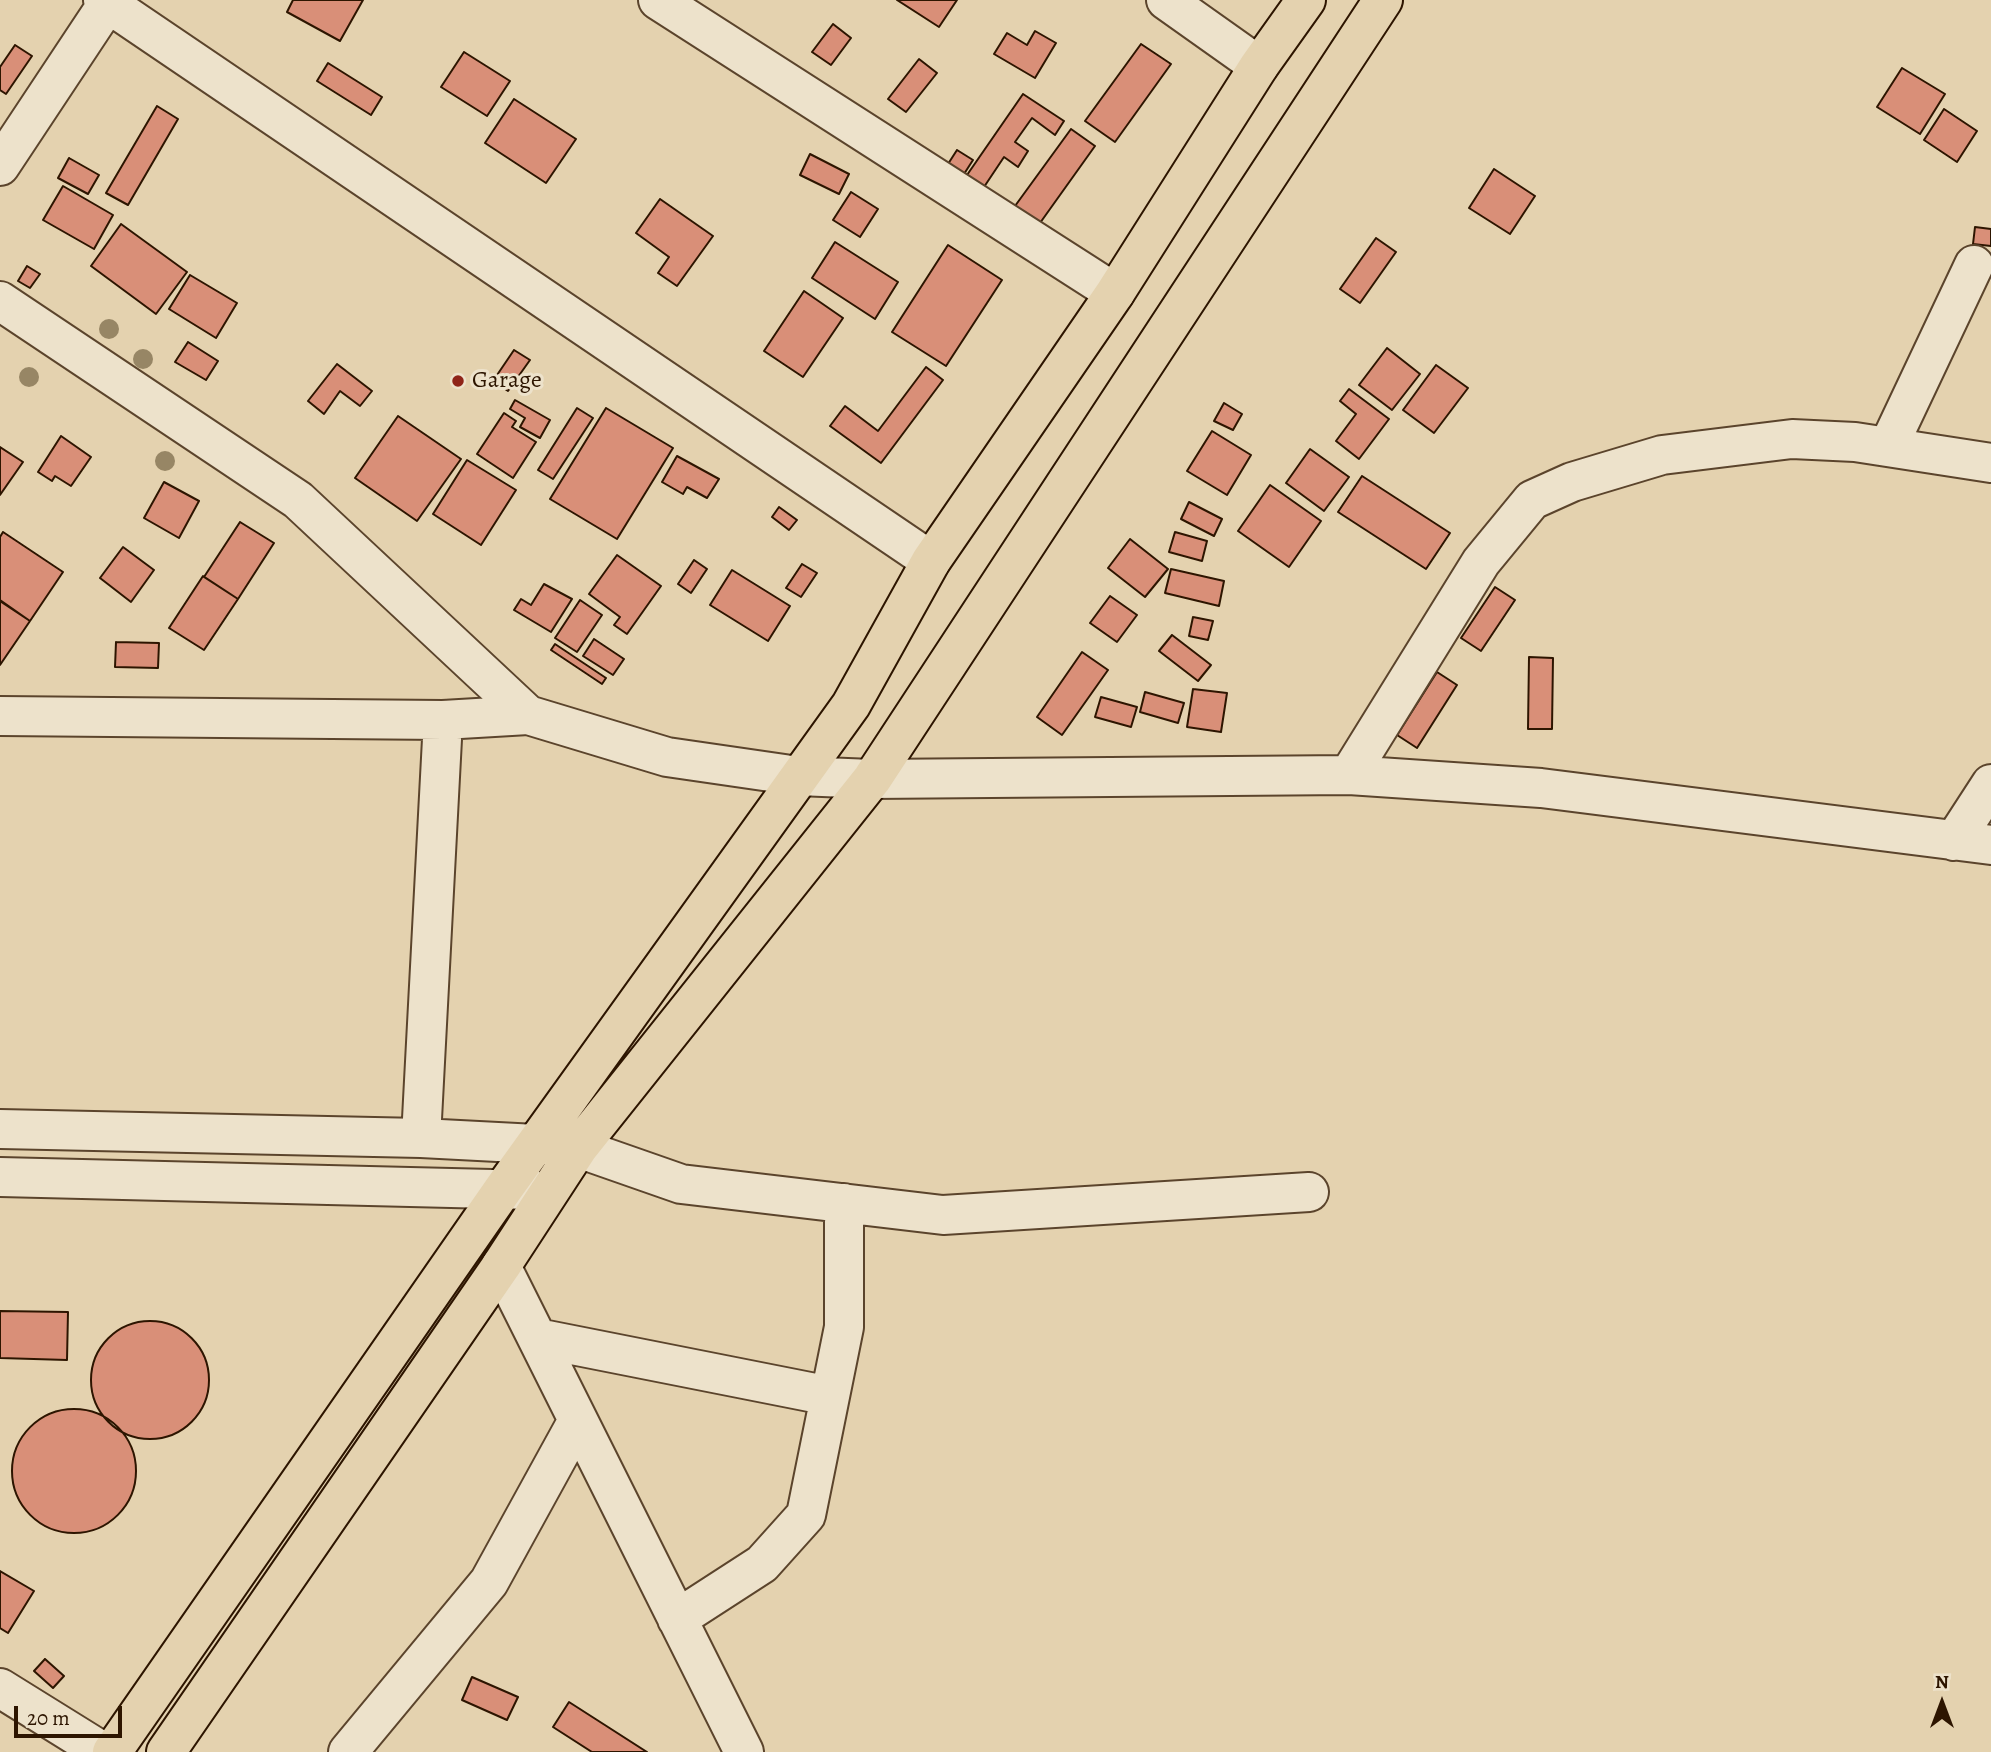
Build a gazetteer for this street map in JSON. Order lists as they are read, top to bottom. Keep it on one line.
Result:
{"places":["Garage"],"scale_bar":"20 m","north":"top"}
